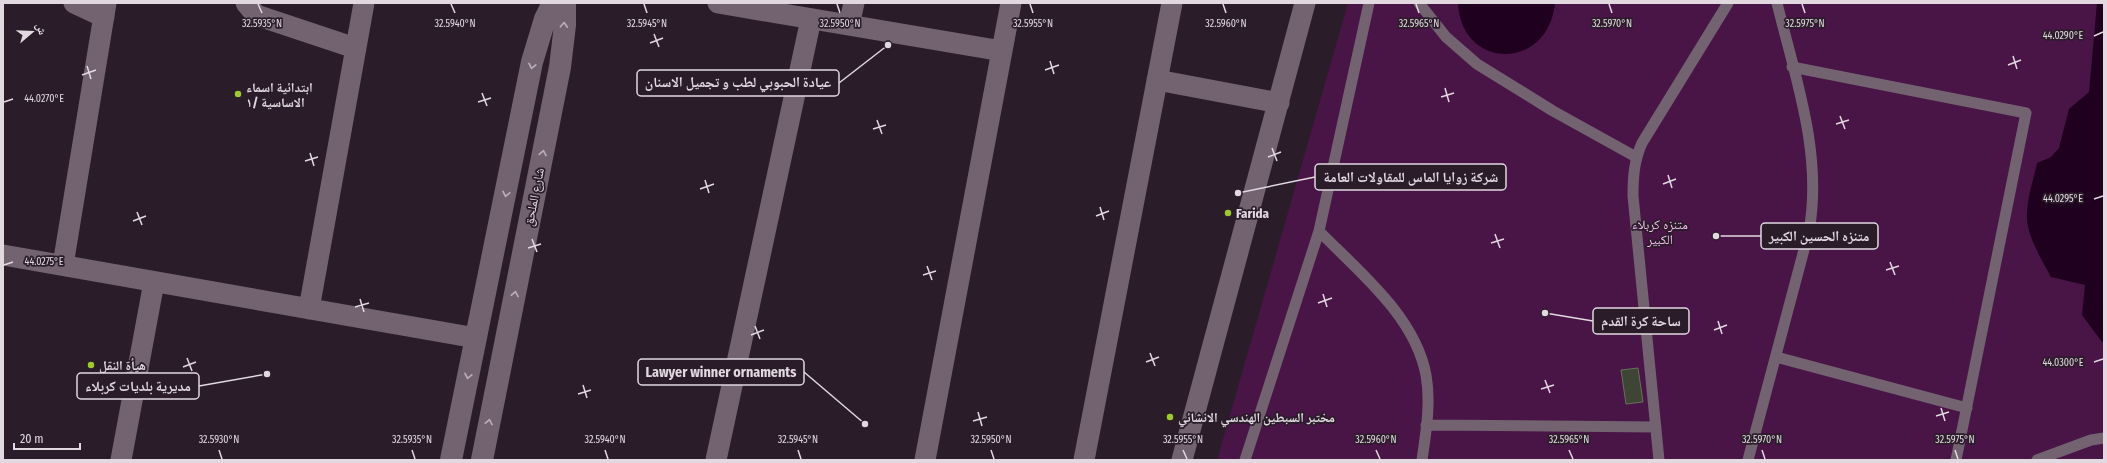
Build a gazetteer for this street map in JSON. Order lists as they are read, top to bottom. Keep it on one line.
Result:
{"streets":{"street":["شارع الملحق"]},"parks":["متنزه كربلاء الكبير"],"places":["عيادة الحبوبي لطب و تجميل الاسنان","ابتدائية اسماء الاساسية /١","شركة زوايا الماس للمقاولات العامة","Farida","متنزه الحسين الكبير","ساحة كرة القدم","هيأة النقل","مديرية بلديات كربلاء","مختبر السبطين الهندسي الانشائي","Lawyer winner ornaments"],"scale_bar":"20 m","north":"right","coordinates":["32.5935°N","32.5945°N","32.5950°N","32.5955°N","32.5960°N","32.5965°N","32.5970°N","32.5975°N","32.5940°N","44.0290°E","44.0270°E","44.0295°E","44.0275°E","44.0300°E","32.5930°N"]}
